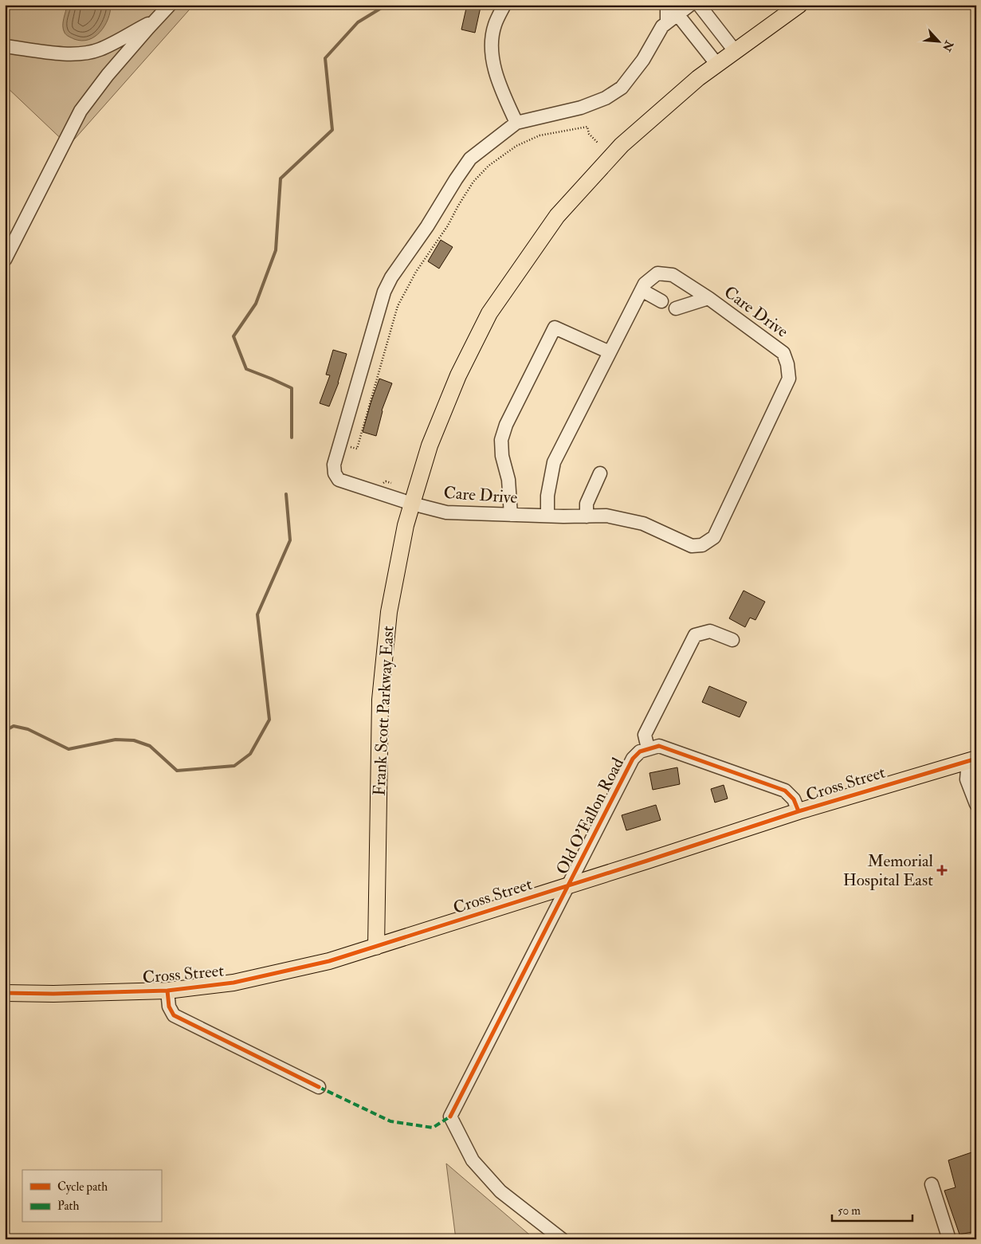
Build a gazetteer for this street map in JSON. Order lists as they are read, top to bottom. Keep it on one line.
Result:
{"streets":{"main road":["Frank Scott Parkway East","Cross Street"],"street":["Care Drive","Old O'Fallon Road"]},"crossings":[["Care Drive","Frank Scott Parkway East"],["Frank Scott Parkway East","Cross Street"],["Cross Street","Old O'Fallon Road"]],"places":{"health":["Memorial Hospital East"]},"legend":["Cycle path","Path"],"scale_bar":"50 m","north":"bottom right"}
